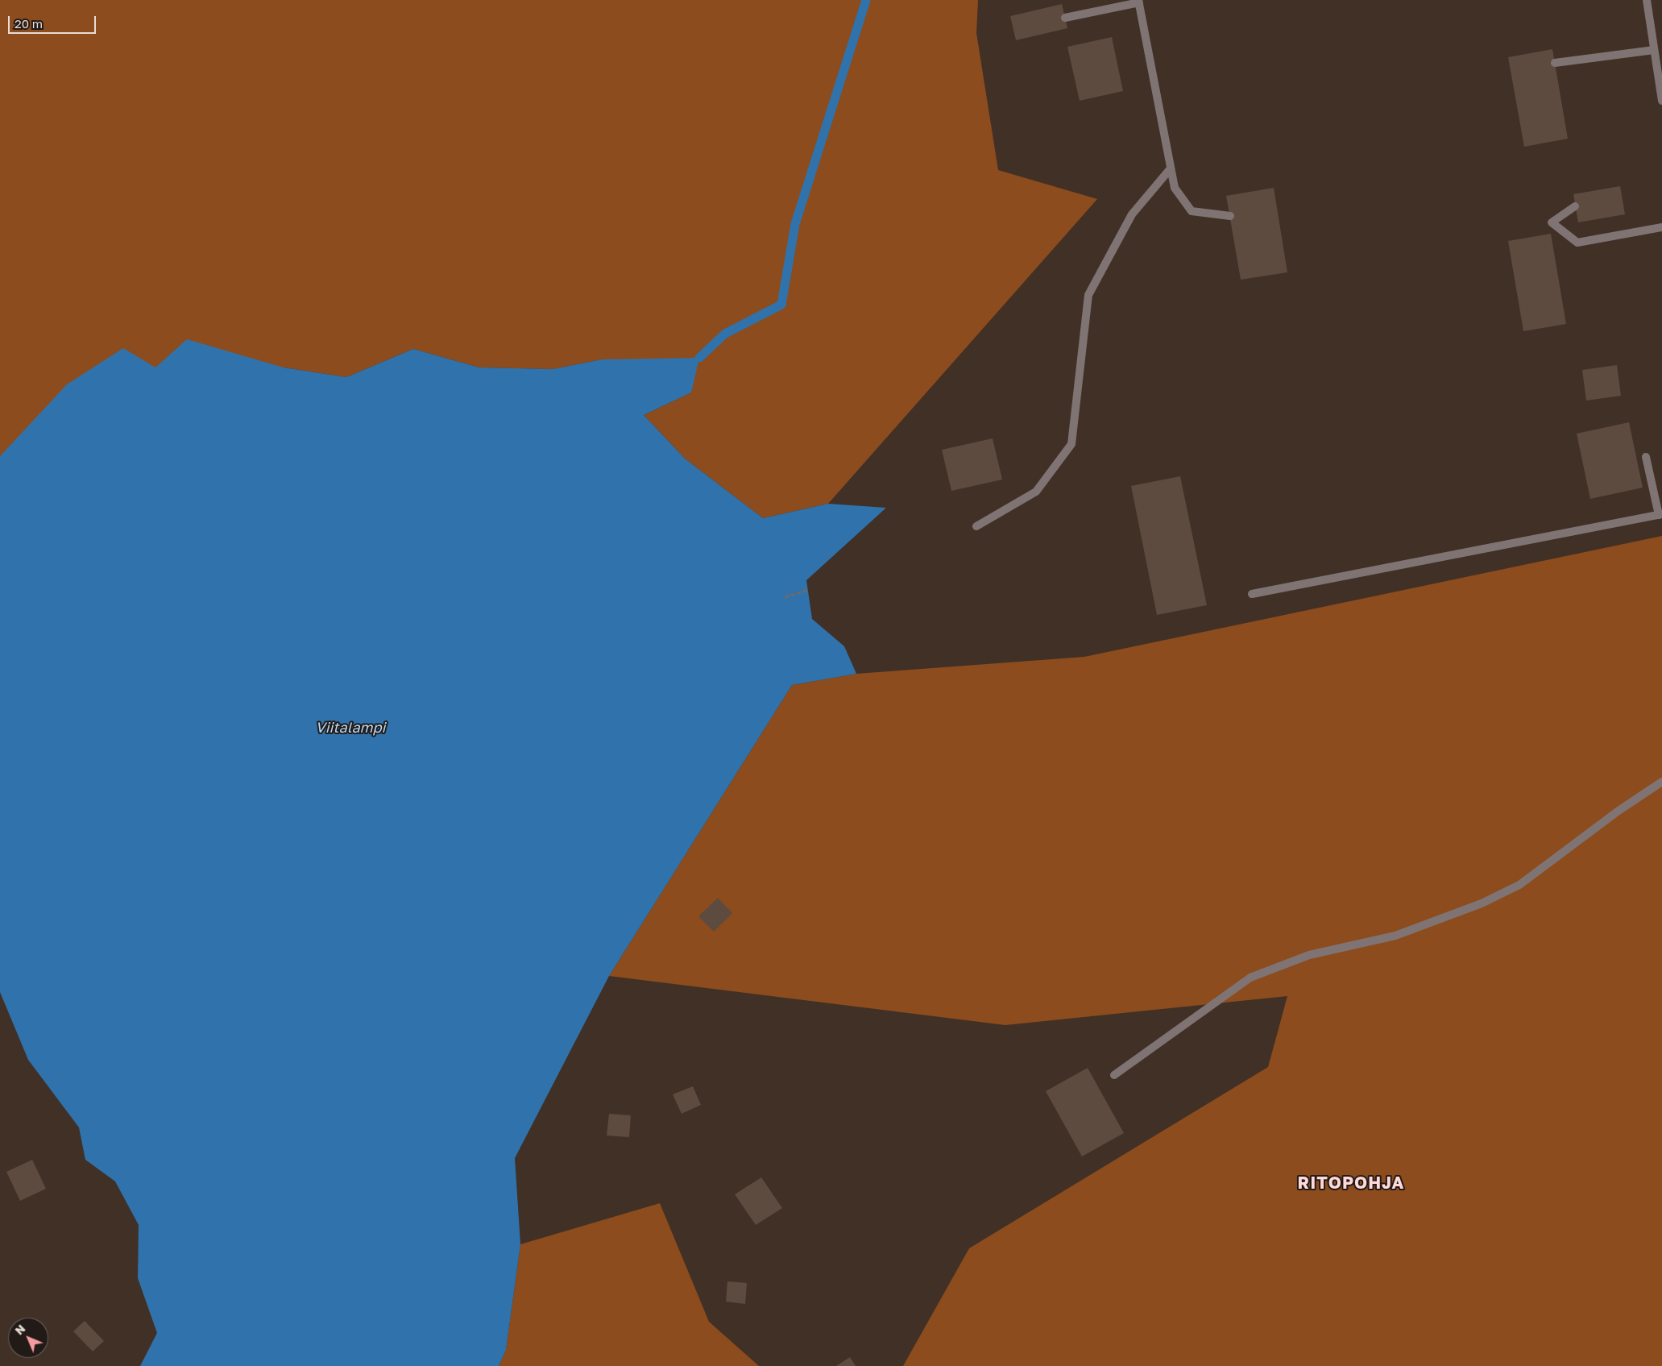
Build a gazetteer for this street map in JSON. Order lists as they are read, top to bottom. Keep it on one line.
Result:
{"districts":["RITOPOHJA"],"water":["Viitalampi"],"scale_bar":"20 m","north":"top left"}
